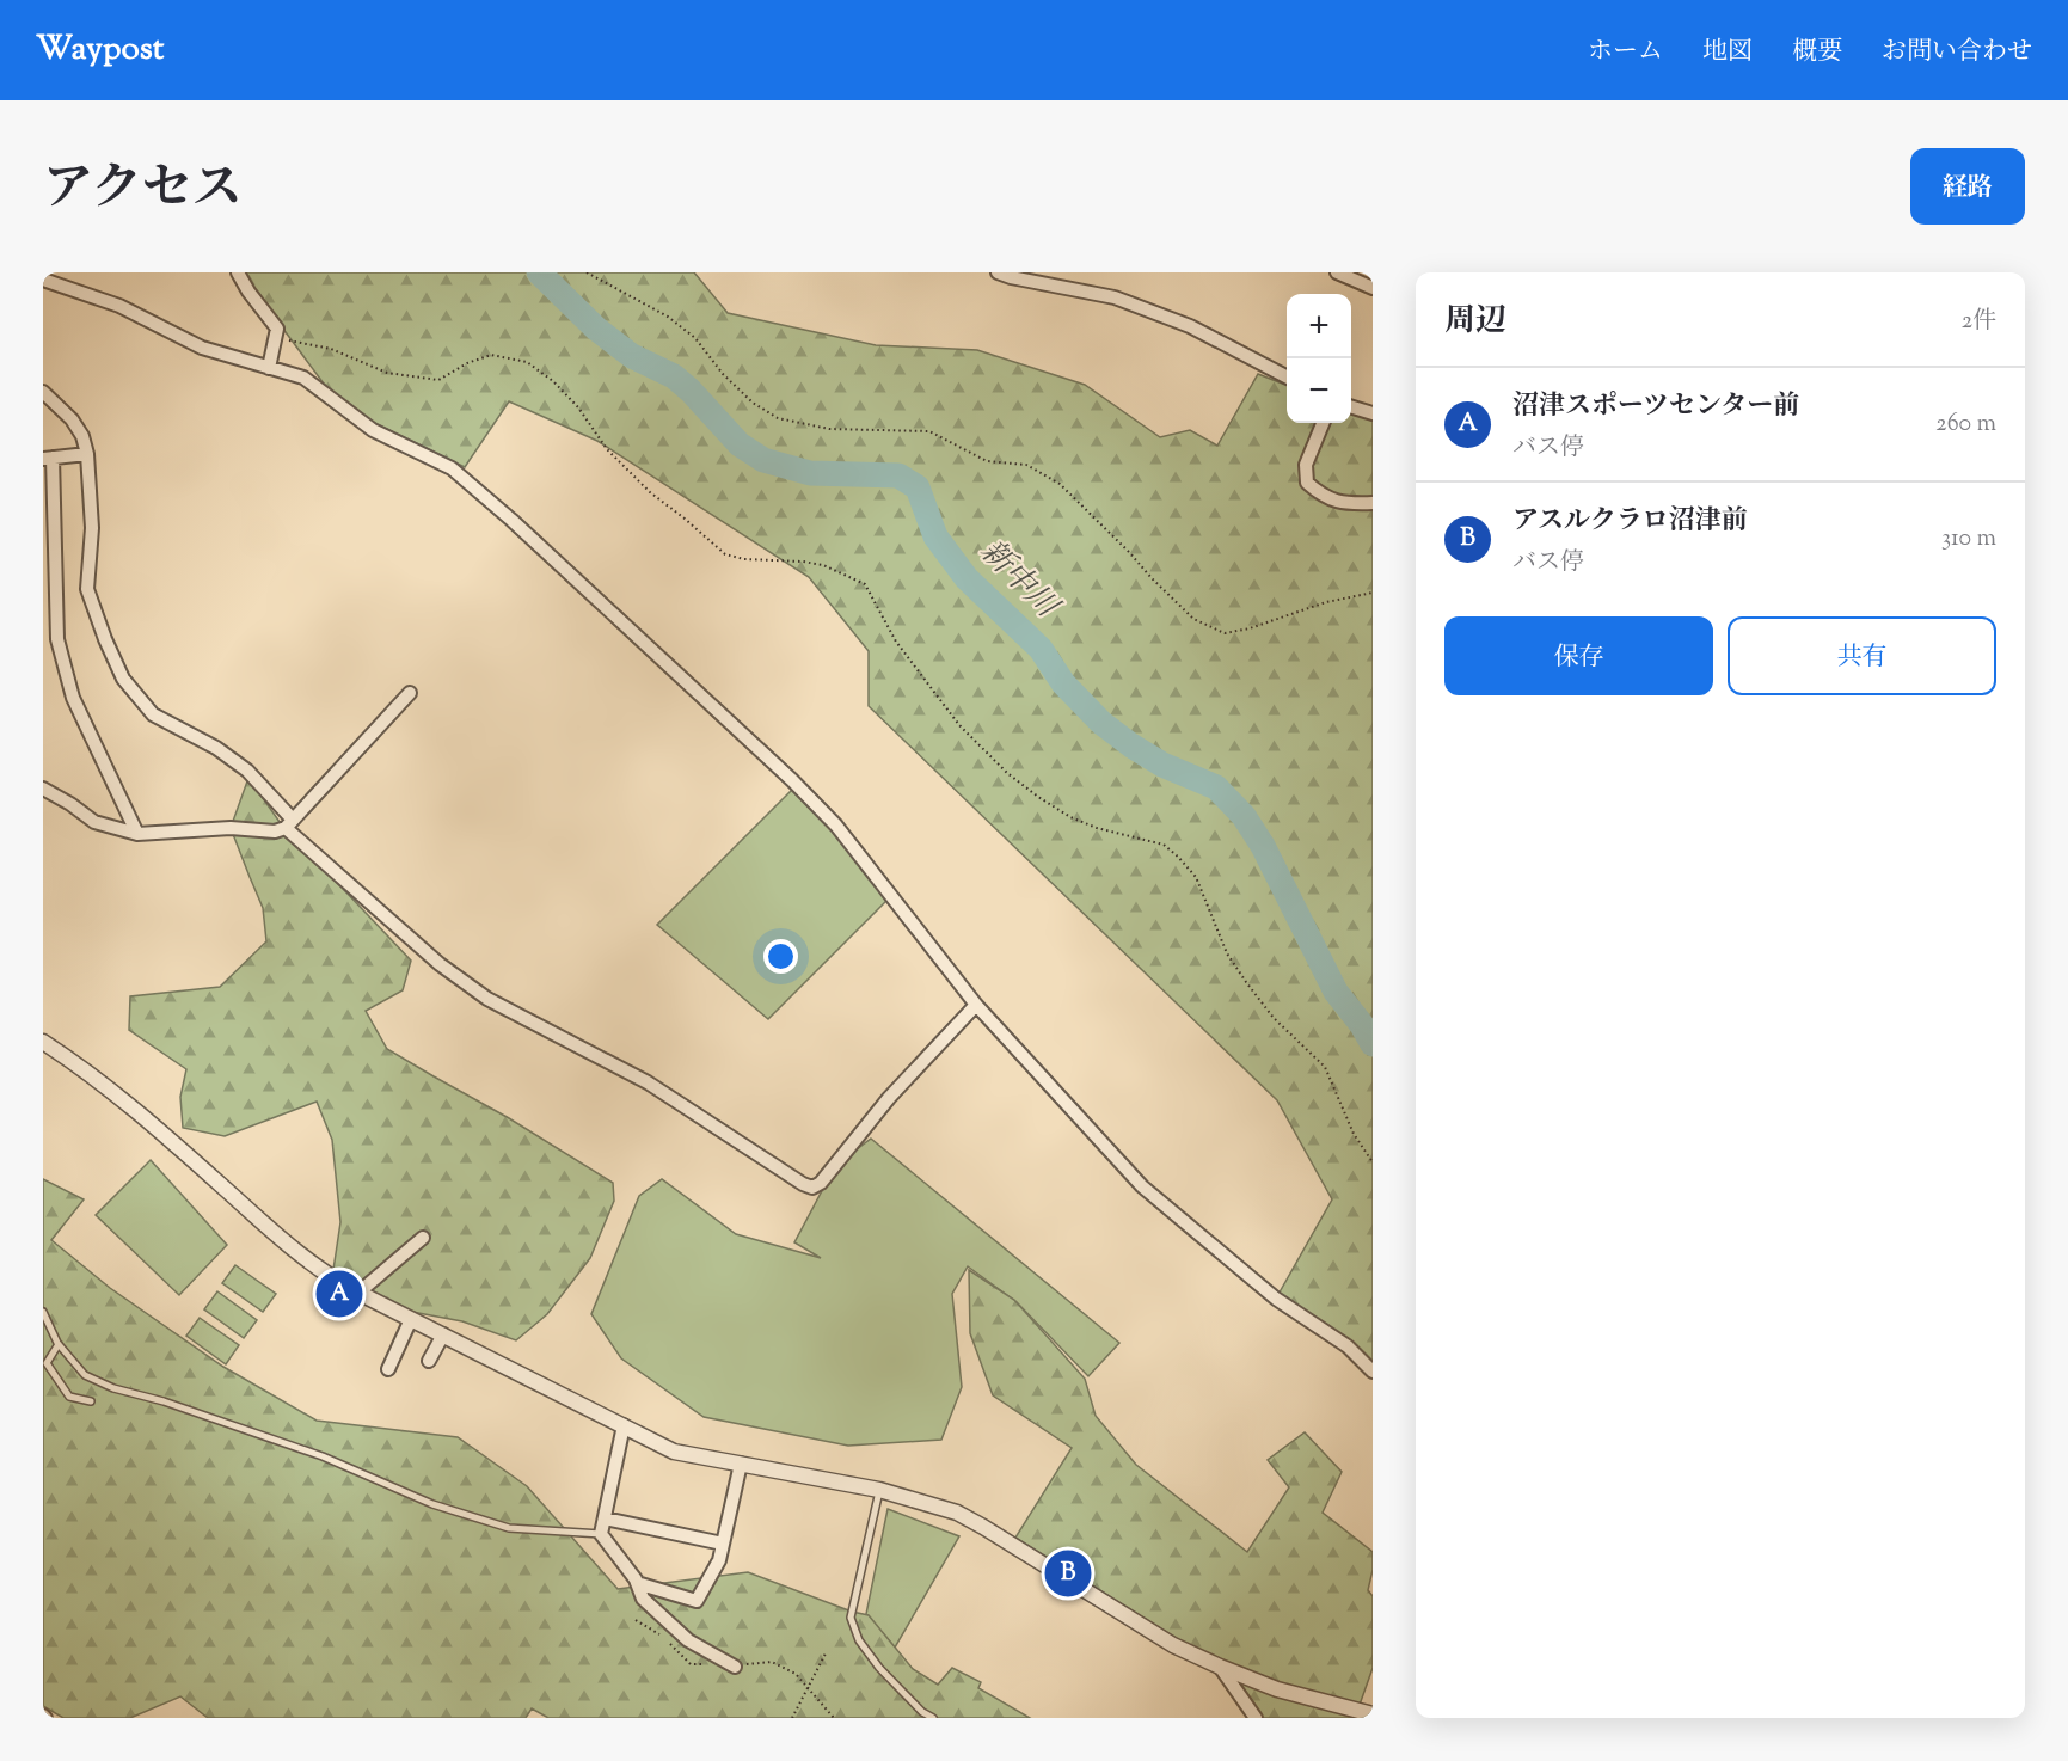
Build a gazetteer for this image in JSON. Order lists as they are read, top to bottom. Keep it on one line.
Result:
{"water":["新中川"],"page":{"header":"Waypost","nav":["ホーム","地図","概要","お問い合わせ"],"title":"アクセス","buttons":["経路",["保存","共有"]],"heading":["周辺","2件"],"map_buttons":["+","−"],"list":[{"mark":"A","name":"沼津スポーツセンター前","note":"バス停","value":"260 m"},{"mark":"B","name":"アスルクラロ沼津前","note":"バス停","value":"310 m"}],"pins":["A","B"]}}
